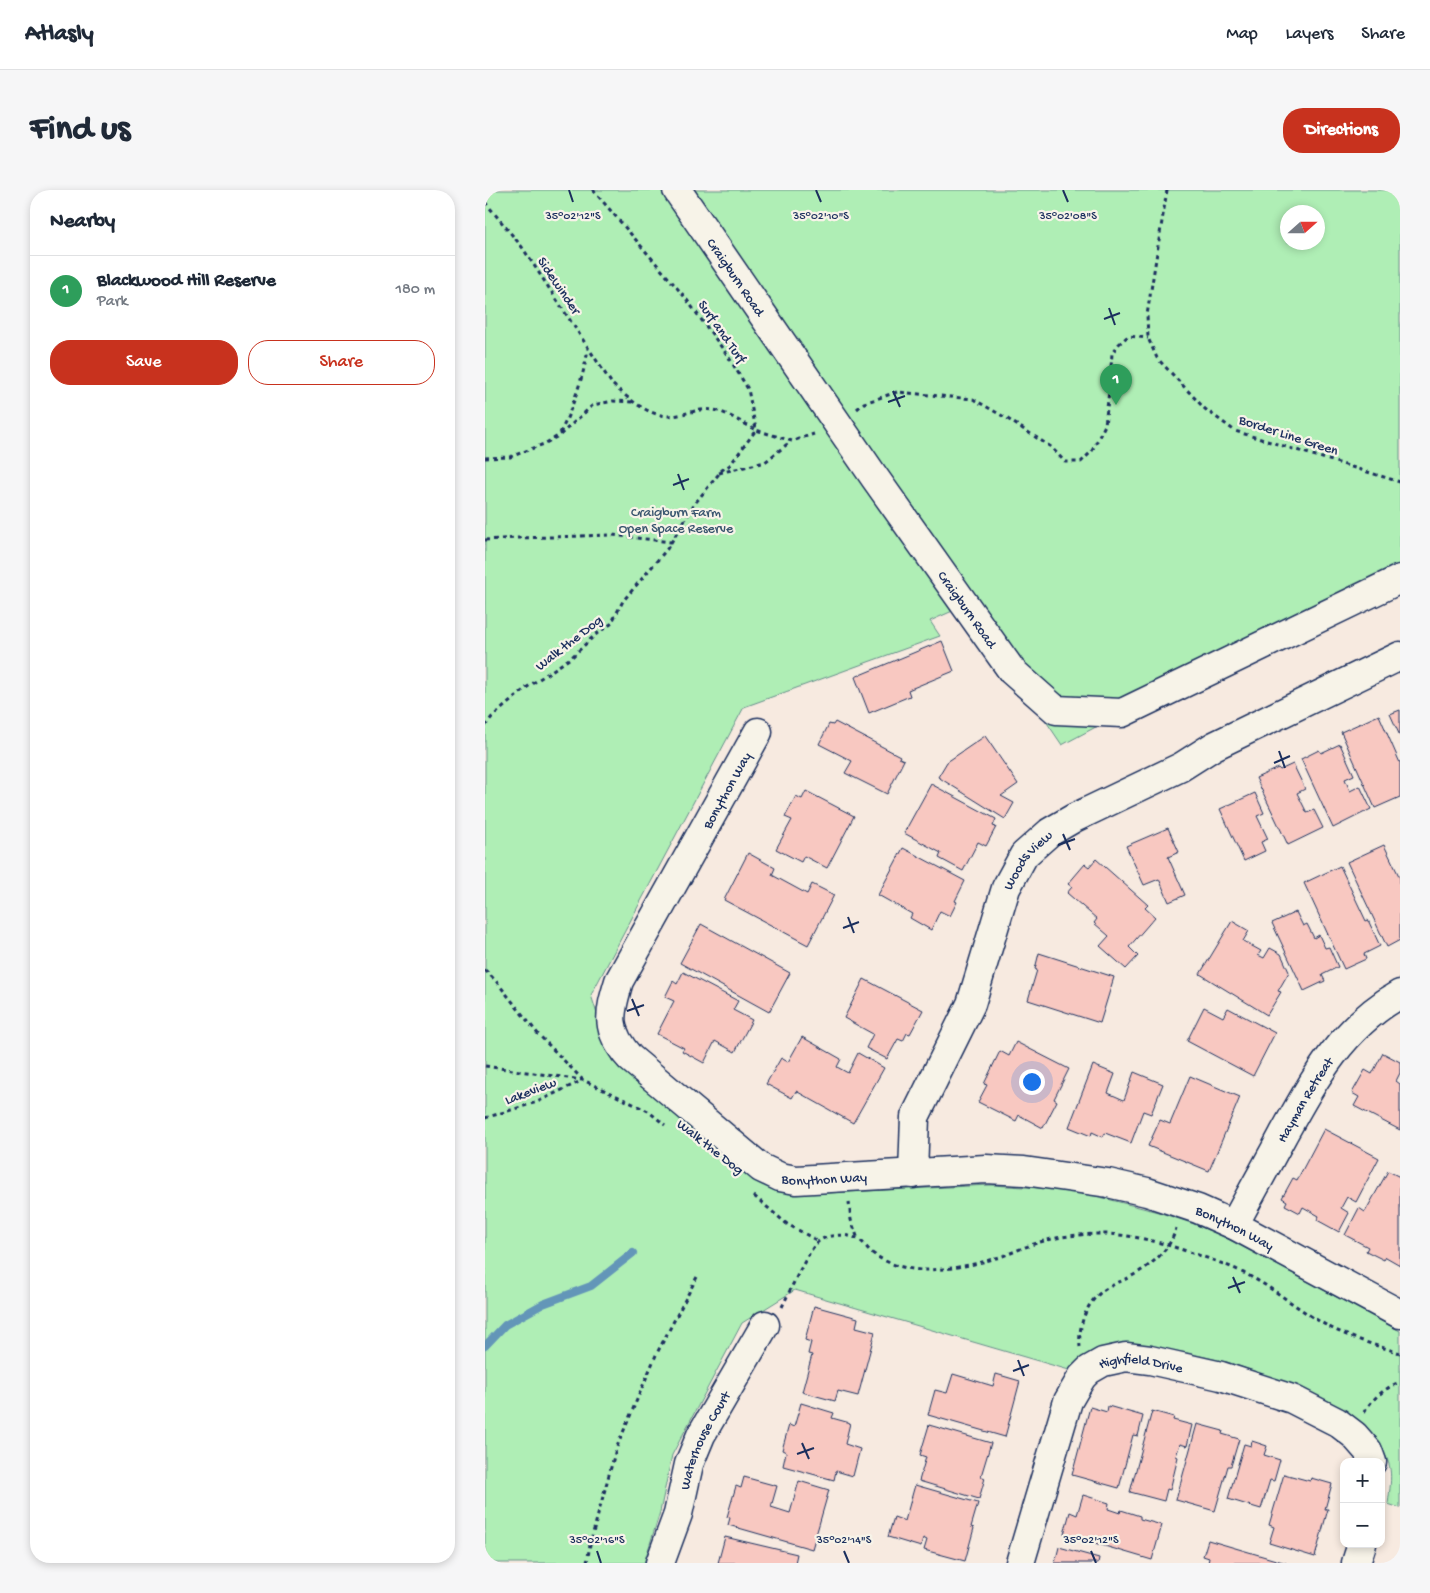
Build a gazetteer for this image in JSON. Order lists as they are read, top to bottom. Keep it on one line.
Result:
{"streets":{"street":["Craigburn Road","Bonython Way","Woods View","Hayman Retreat","Highfield Drive","Waterhouse Court"],"path":["Sidewinder","Surf and Turf","Border Line Green","Walk the Dog","Lakeview"]},"crossings":[["Sidewinder","Surf and Turf"],["Sidewinder","Walk the Dog"],["Surf and Turf","Walk the Dog"],["Walk the Dog","Lakeview"],["Bonython Way","Woods View"],["Bonython Way","Hayman Retreat"]],"parks":["Craigburn Farm Open Space Reserve"],"north":"right","page":{"header":"Atlasly","nav":["Map","Layers","Share"],"buttons":["Directions",["Save","Share"]],"title":"Find us","heading":"Nearby","list":[{"mark":"1","name":"Blackwood Hill Reserve","note":"Park","value":"180 m"}],"pins":"1","map_buttons":["+","−"]},"coordinates":["35°02'12\"S","35°02'10\"S","35°02'08\"S","35°02'16\"S","35°02'14\"S"]}
